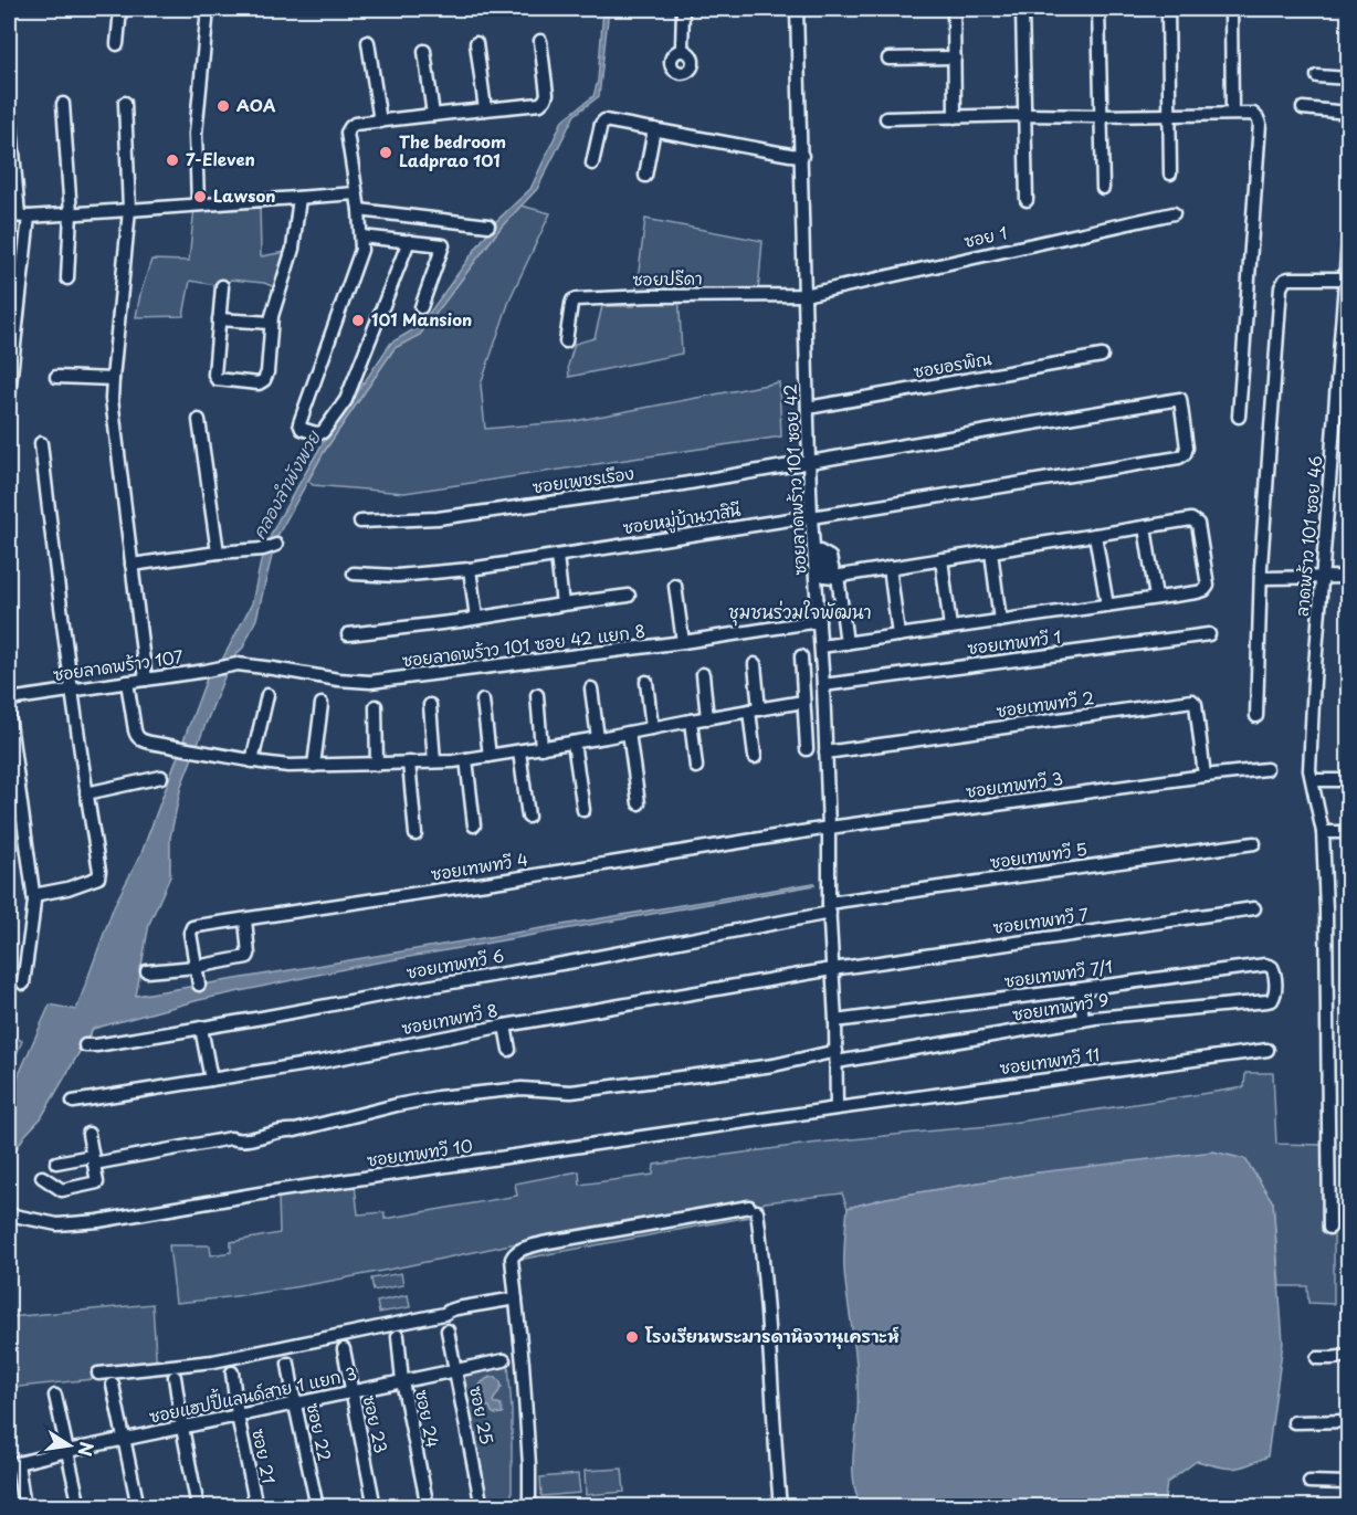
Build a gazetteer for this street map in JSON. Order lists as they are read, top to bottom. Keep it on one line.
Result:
{"streets":{"street":["ซอย 1","ซอยปรีดา","ซอยอรพิณ","ซอยลาดพร้าว 101 ซอย 42","ซอยเพชรเรือง","ซอยหมู่บ้านวาสินี","ลาดพร้าว 101 ซอย 46","ซอยเทพทวี 1","ซอยลาดพร้าว 101 ซอย 42 แยก 8","ซอยลาดพร้าว 107","ซอยเทพทวี 2","ซอยเทพทวี 3","ซอยเทพทวี 5","ซอยเทพทวี 4","ซอยเทพทวี 7","ซอยเทพทวี 6","ซอยเทพทวี 7/1","ซอยเทพทวี 9","ซอยเทพทวี 8","ซอยเทพทวี 11","ซอยเทพทวี 10","ซอยแฮปปี้แลนด์สาย 1 แยก 3","ซอย 25","ซอย 24","ซอย 23","ซอย 22","ซอย 21"]},"crossings":[["ซอย 1","ซอยปรีดา"],["ซอย 1","ซอยลาดพร้าว 101 ซอย 42"],["ซอยปรีดา","ซอยลาดพร้าว 101 ซอย 42"],["ซอยอรพิณ","ซอยลาดพร้าว 101 ซอย 42"],["ซอยลาดพร้าว 101 ซอย 42","ซอยเพชรเรือง"],["ซอยลาดพร้าว 101 ซอย 42","ซอยหมู่บ้านวาสินี"],["ซอยลาดพร้าว 101 ซอย 42","ซอยเทพทวี 1"],["ซอยลาดพร้าว 101 ซอย 42","ซอยลาดพร้าว 101 ซอย 42 แยก 8"],["ซอยลาดพร้าว 101 ซอย 42","ซอยเทพทวี 2"],["ซอยลาดพร้าว 101 ซอย 42","ซอยเทพทวี 3"],["ซอยลาดพร้าว 101 ซอย 42","ซอยเทพทวี 5"],["ซอยลาดพร้าว 101 ซอย 42","ซอยเทพทวี 4"],["ซอยลาดพร้าว 101 ซอย 42","ซอยเทพทวี 7"],["ซอยลาดพร้าว 101 ซอย 42","ซอยเทพทวี 6"],["ซอยลาดพร้าว 101 ซอย 42","ซอยเทพทวี 7/1"],["ซอยลาดพร้าว 101 ซอย 42","ซอยเทพทวี 9"],["ซอยลาดพร้าว 101 ซอย 42","ซอยเทพทวี 8"],["ซอยลาดพร้าว 101 ซอย 42","ซอยเทพทวี 11"],["ซอยลาดพร้าว 101 ซอย 42","ซอยเทพทวี 10"],["ซอยเพชรเรือง","ซอยหมู่บ้านวาสินี"],["ซอยลาดพร้าว 101 ซอย 42 แยก 8","ซอยลาดพร้าว 107"],["ซอยเทพทวี 2","ซอยเทพทวี 3"],["ซอยเทพทวี 3","ซอยเทพทวี 4"],["ซอยเทพทวี 5","ซอยเทพทวี 6"],["ซอยเทพทวี 7","ซอยเทพทวี 8"],["ซอยเทพทวี 7/1","ซอยเทพทวี 9"],["ซอยเทพทวี 11","ซอยเทพทวี 10"],["ซอยแฮปปี้แลนด์สาย 1 แยก 3","ซอย 25"],["ซอยแฮปปี้แลนด์สาย 1 แยก 3","ซอย 24"],["ซอยแฮปปี้แลนด์สาย 1 แยก 3","ซอย 23"],["ซอยแฮปปี้แลนด์สาย 1 แยก 3","ซอย 22"],["ซอยแฮปปี้แลนด์สาย 1 แยก 3","ซอย 21"]],"districts":["ชุมชนร่วมใจพัฒนา"],"water":["คลองลำพังพวย"],"places":["AOA","The bedroom Ladprao 101","7-Eleven","Lawson","101 Mansion","โรงเรียนพระมารดานิจจานุเคราะห์"],"north":"right"}
